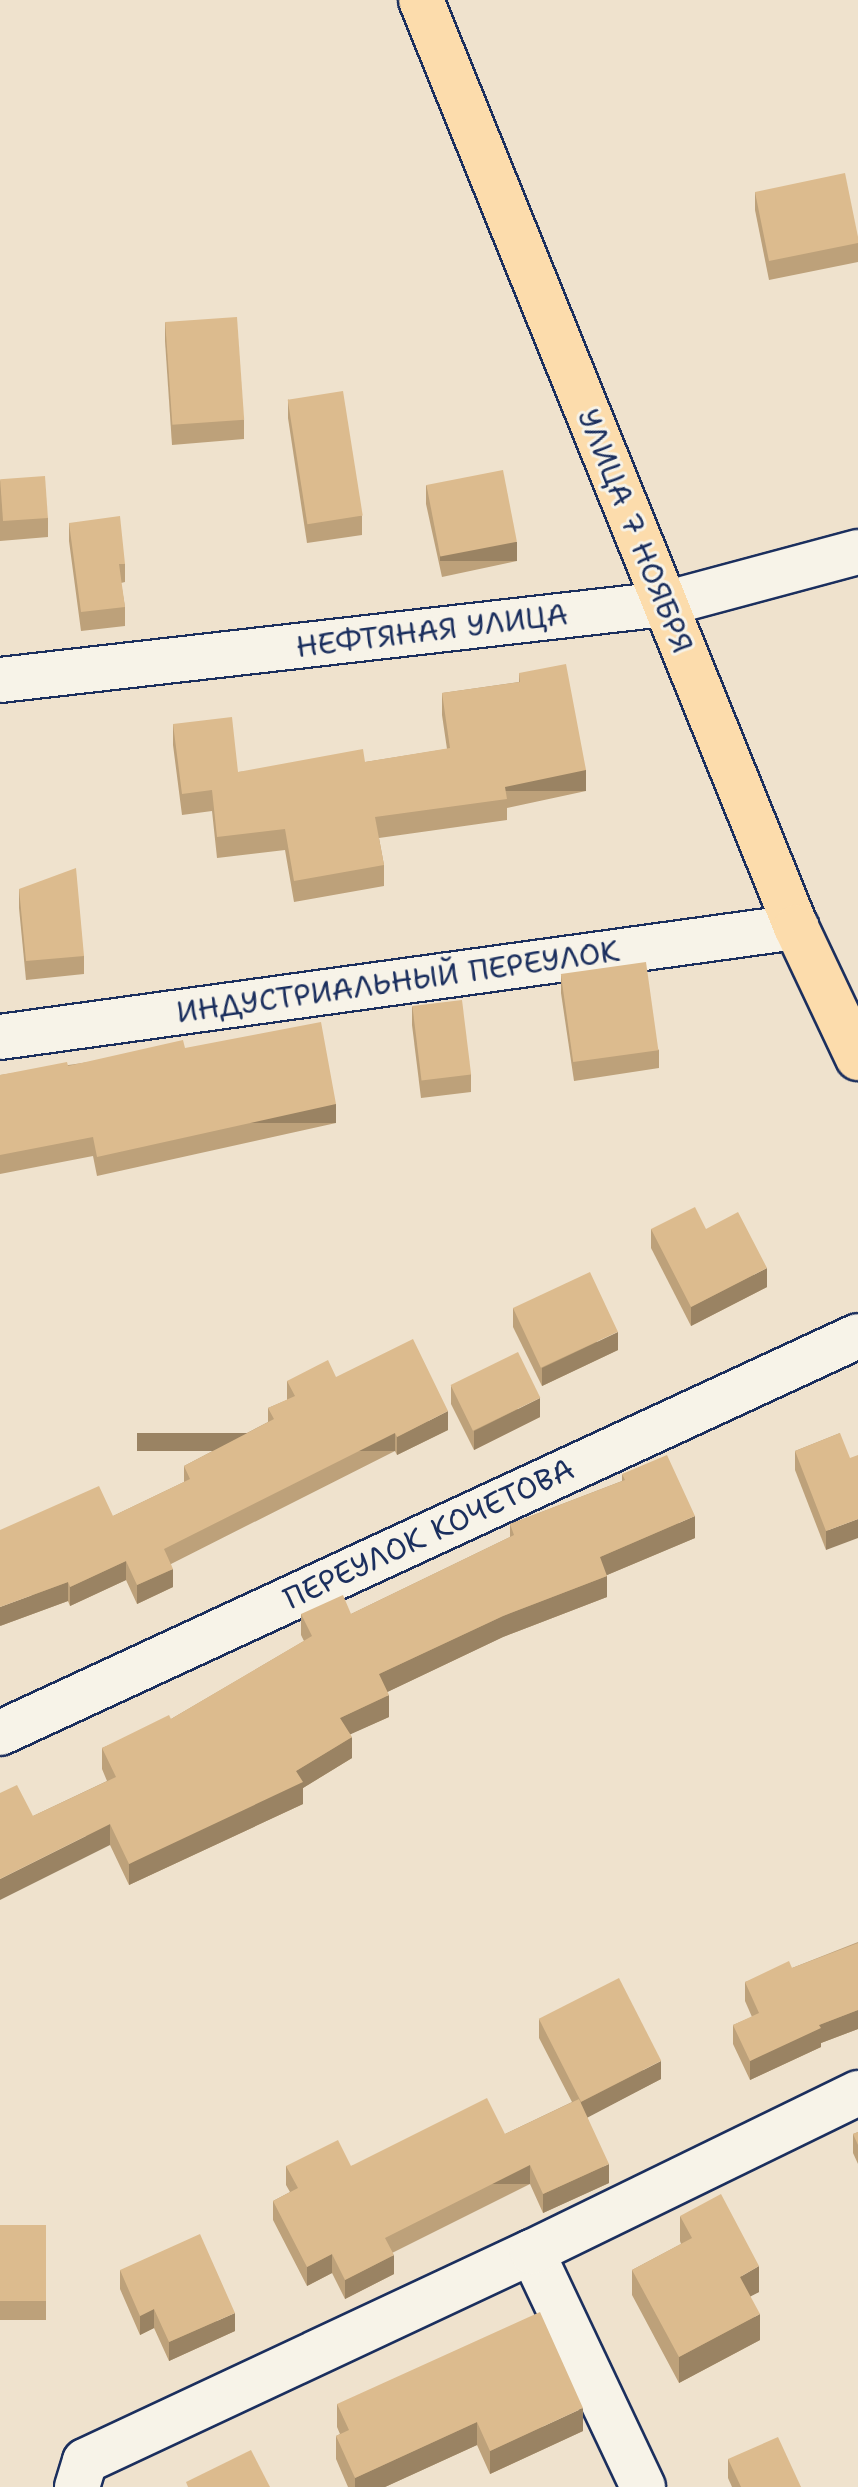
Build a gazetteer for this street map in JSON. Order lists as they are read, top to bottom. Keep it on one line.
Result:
{"streets":{"main road":["УЛИЦА 7 НОЯБРЯ"],"street":["НЕФТЯНАЯ УЛИЦА","ИНДУСТРИАЛЬНЫЙ ПЕРЕУЛОК","ПЕРЕУЛОК КОЧЕТОВА"]},"crossings":[["УЛИЦА 7 НОЯБРЯ","НЕФТЯНАЯ УЛИЦА"],["УЛИЦА 7 НОЯБРЯ","ИНДУСТРИАЛЬНЫЙ ПЕРЕУЛОК"]]}
